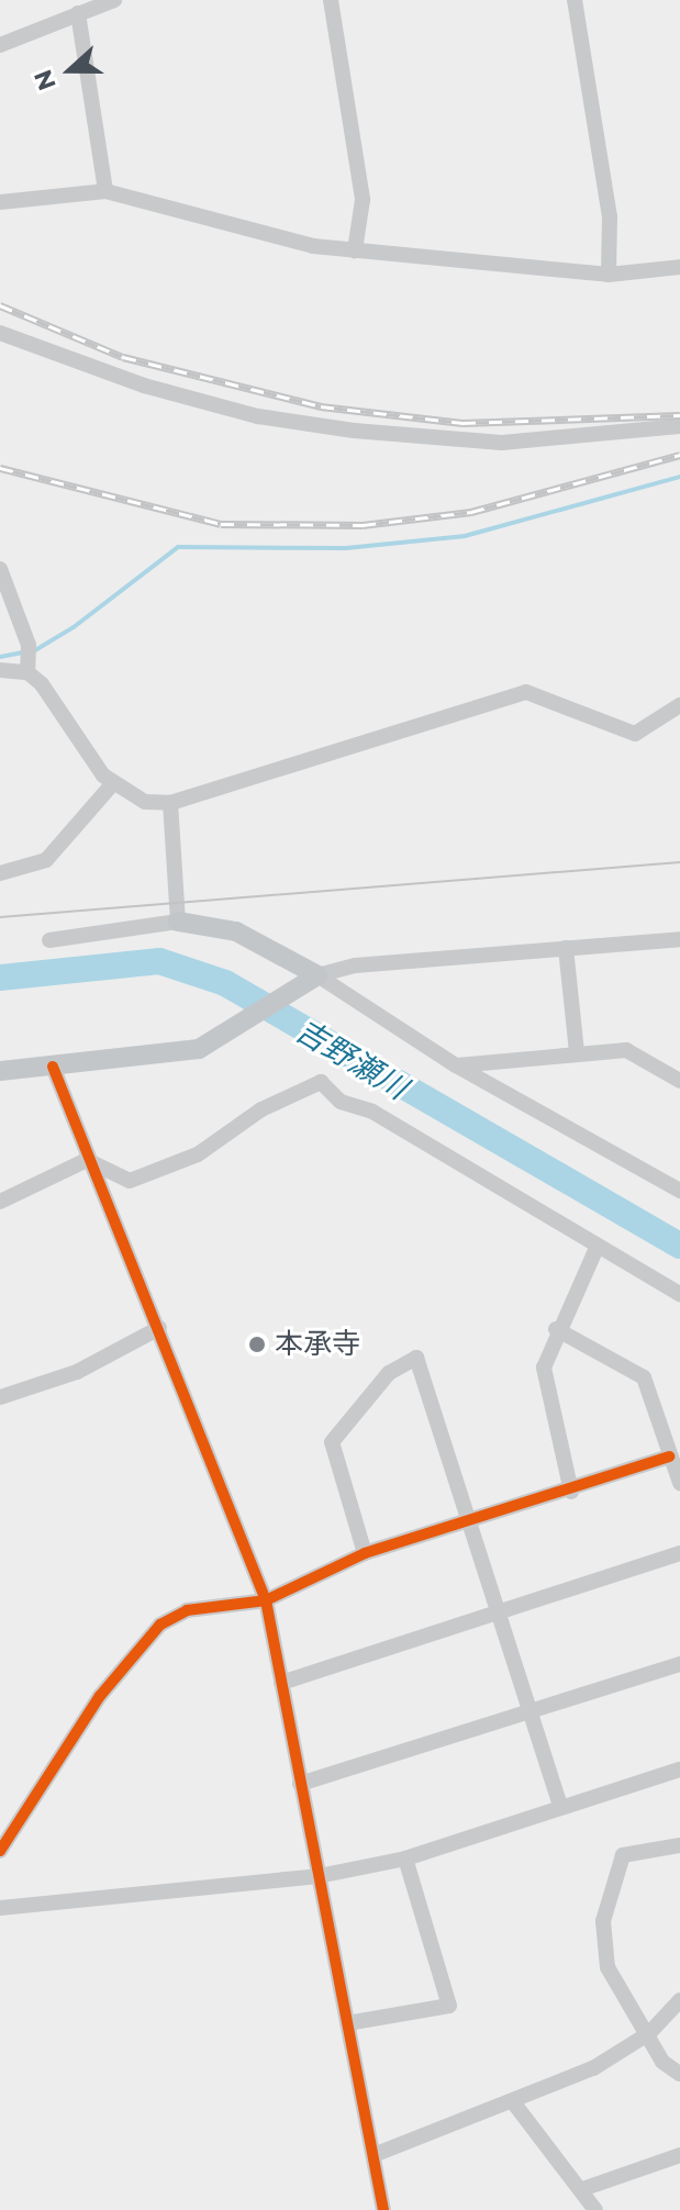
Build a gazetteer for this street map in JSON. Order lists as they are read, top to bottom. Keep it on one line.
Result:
{"water":["吉野瀬川"],"places":["本承寺"],"north":"left"}
